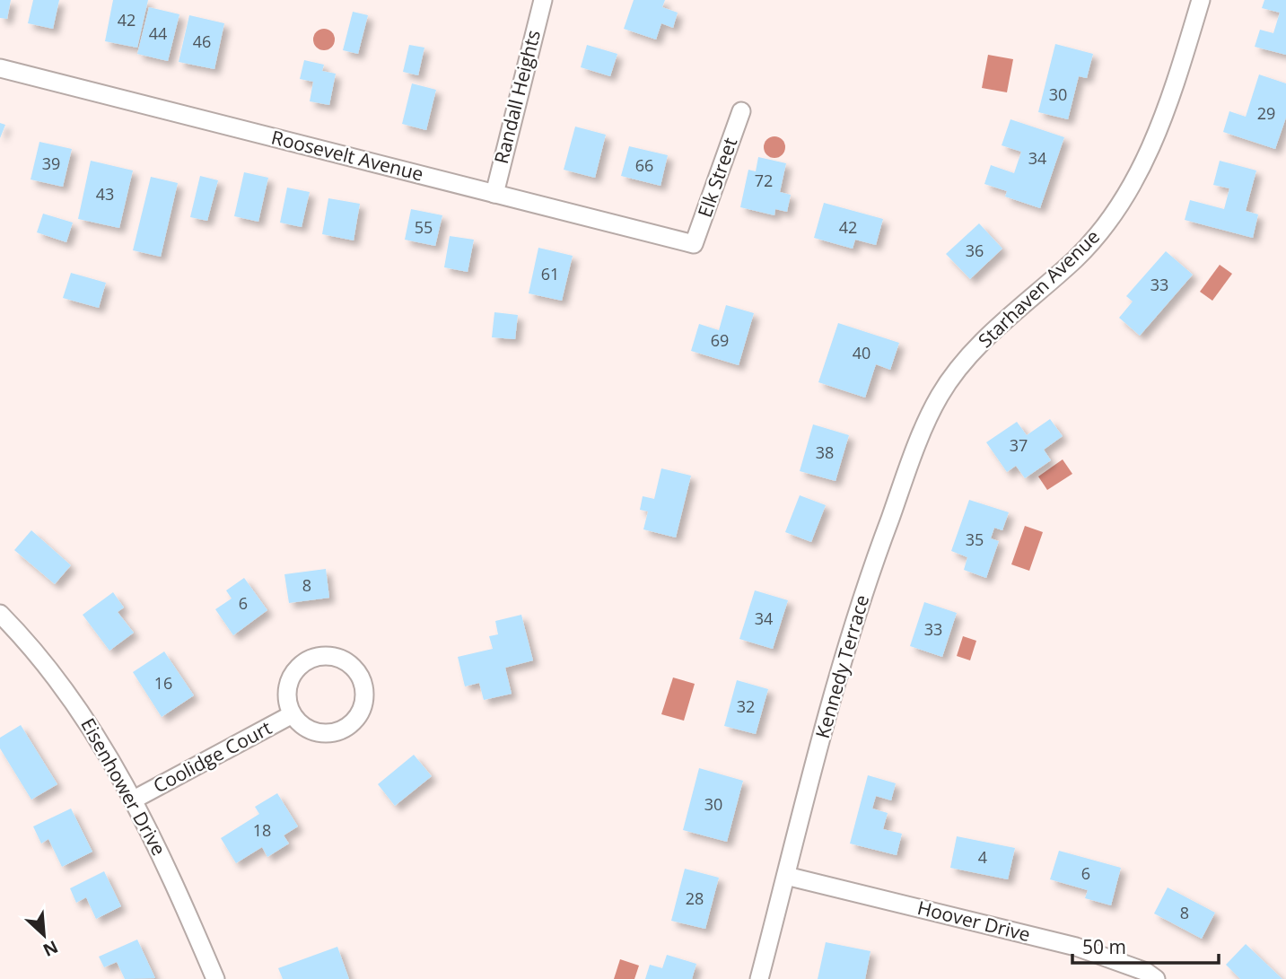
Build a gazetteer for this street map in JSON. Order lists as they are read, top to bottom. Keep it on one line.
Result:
{"streets":{"street":["Randall Heights","Roosevelt Avenue","Elk Street","Starhaven Avenue","Kennedy Terrace","Coolidge Court","Eisenhower Drive","Hoover Drive"]},"crossings":[["Randall Heights","Roosevelt Avenue"],["Roosevelt Avenue","Elk Street"],["Starhaven Avenue","Kennedy Terrace"],["Kennedy Terrace","Hoover Drive"],["Coolidge Court","Eisenhower Drive"]],"house_numbers":["42","44","46","30","29","34","39","66","72","43","55","42","36","61","33","69","40","37","38","35","8","6","34","33","16","32","30","18","4","6","28","8"],"scale_bar":"50 m","north":"bottom right"}
